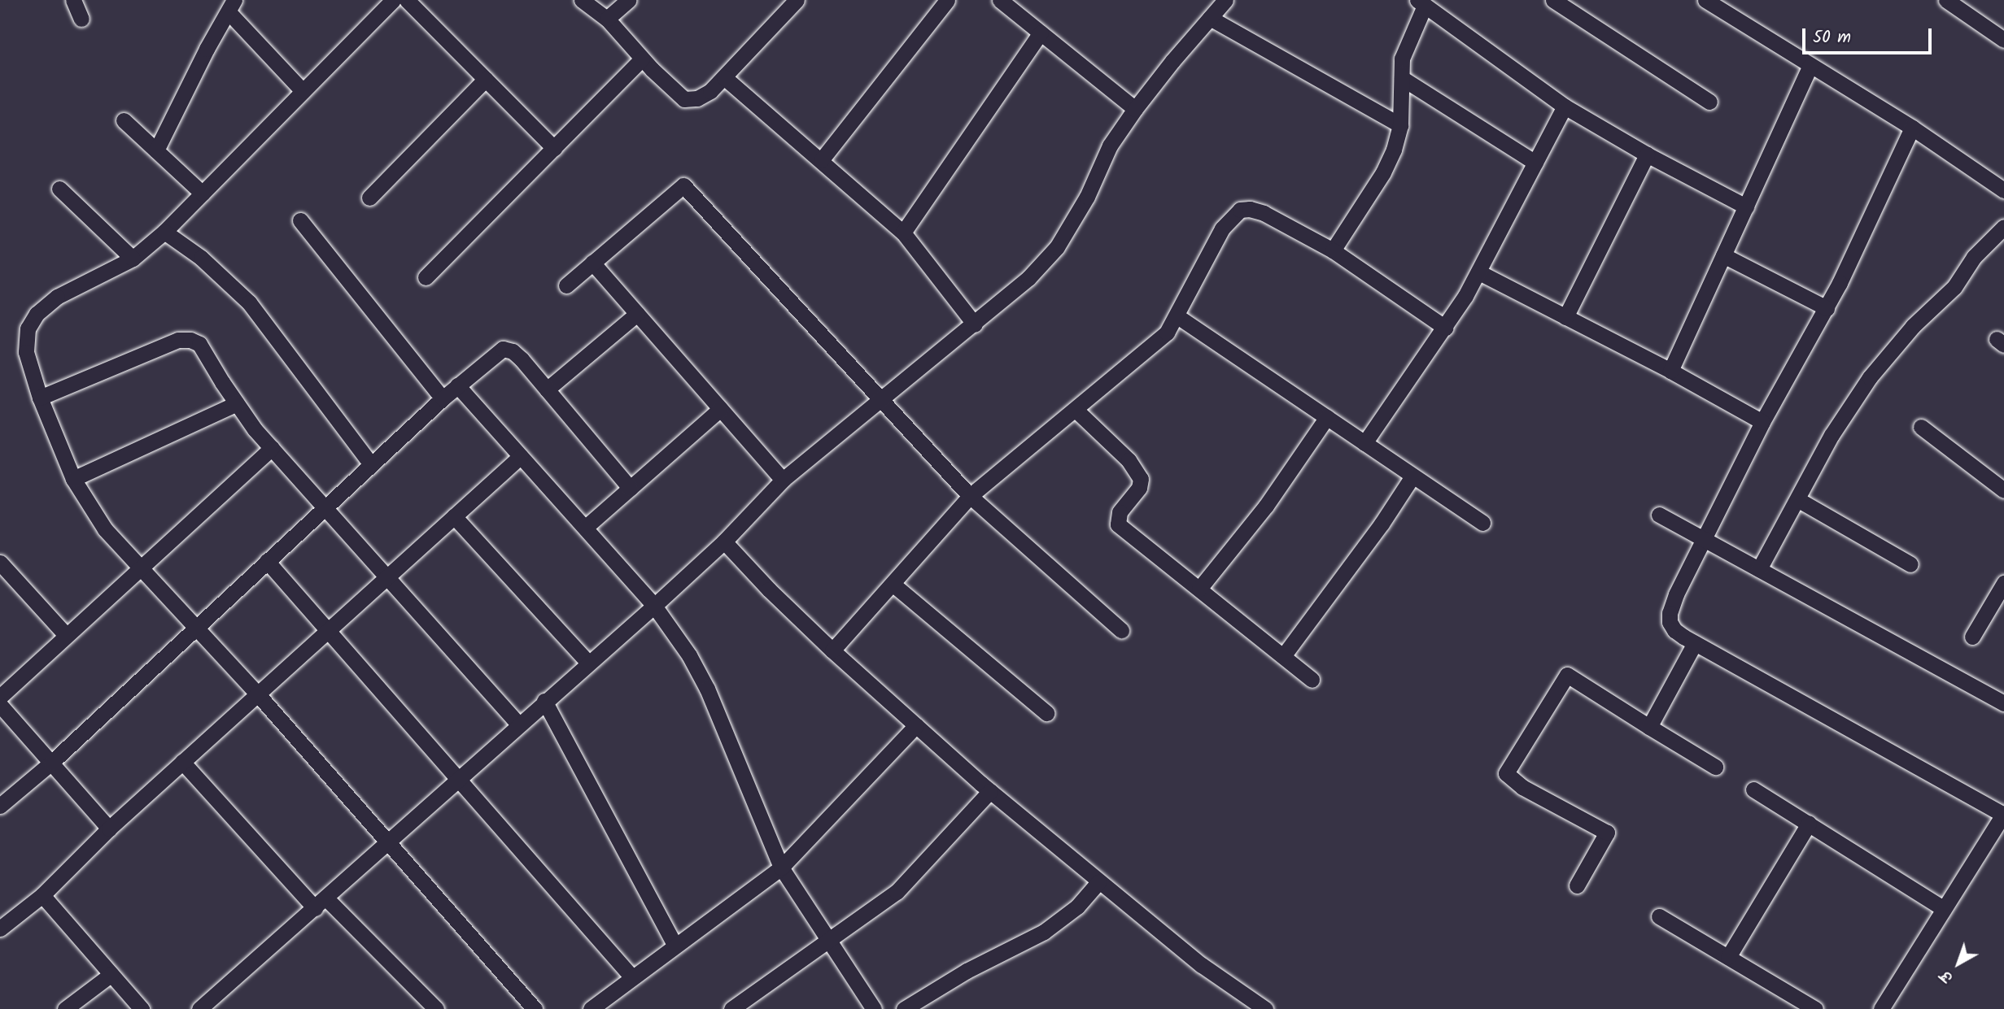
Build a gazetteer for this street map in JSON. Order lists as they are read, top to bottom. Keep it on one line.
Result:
{"scale_bar":"50 m","north":"bottom left"}
